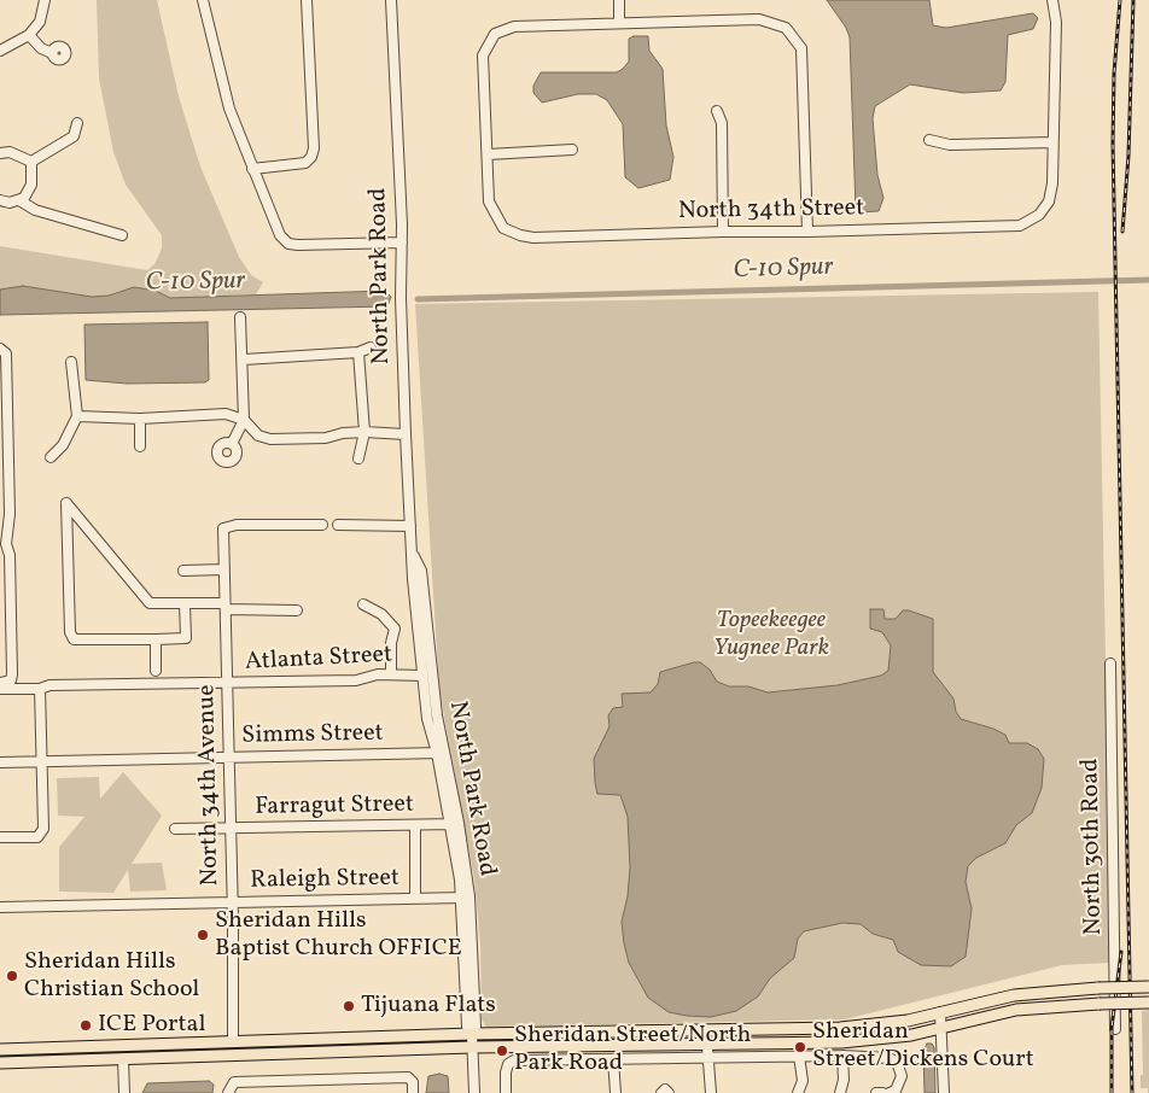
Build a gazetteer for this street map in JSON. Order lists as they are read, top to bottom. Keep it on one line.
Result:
{"streets":{"street":["North 34th Street","North Park Road","Atlanta Street","Simms Street","North 34th Avenue","Farragut Street","North 30th Road","Raleigh Street"]},"crossings":[["North Park Road","Atlanta Street"],["North Park Road","Simms Street"],["North Park Road","Farragut Street"],["North Park Road","Raleigh Street"],["Atlanta Street","North 34th Avenue"],["Simms Street","North 34th Avenue"],["North 34th Avenue","Farragut Street"],["North 34th Avenue","Raleigh Street"]],"water":["C-10 Spur"],"parks":["Topeekeegee Yugnee Park"],"places":["Sheridan Hills Baptist Church OFFICE","Sheridan Hills Christian School","Tijuana Flats","ICE Portal","Sheridan Street/Dickens Court","Sheridan Street/North Park Road"]}
